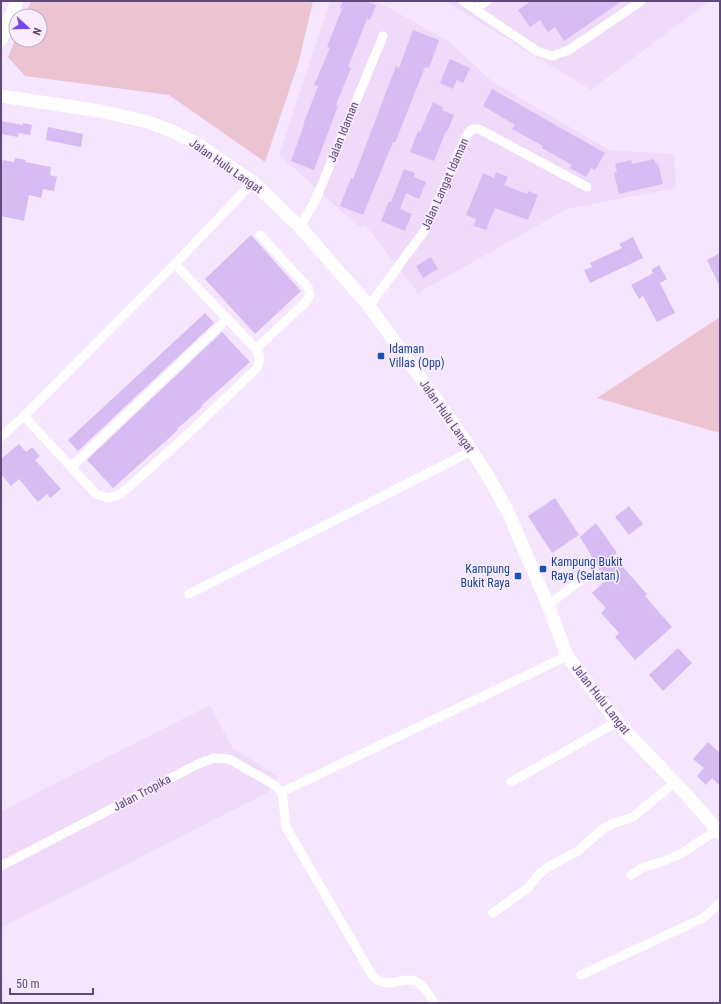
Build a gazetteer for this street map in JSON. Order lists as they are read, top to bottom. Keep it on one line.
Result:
{"streets":{"main road":["Jalan Hulu Langat"],"street":["Jalan Idaman","Jalan Langat Idaman","Jalan Tropika"]},"crossings":[["Jalan Idaman","Jalan Hulu Langat"],["Jalan Hulu Langat","Jalan Langat Idaman"]],"places":{"transit":["Idaman Villas (Opp)","Kampung Bukit Raya (Selatan)","Kampung Bukit Raya"]},"scale_bar":"50 m","north":"right"}
